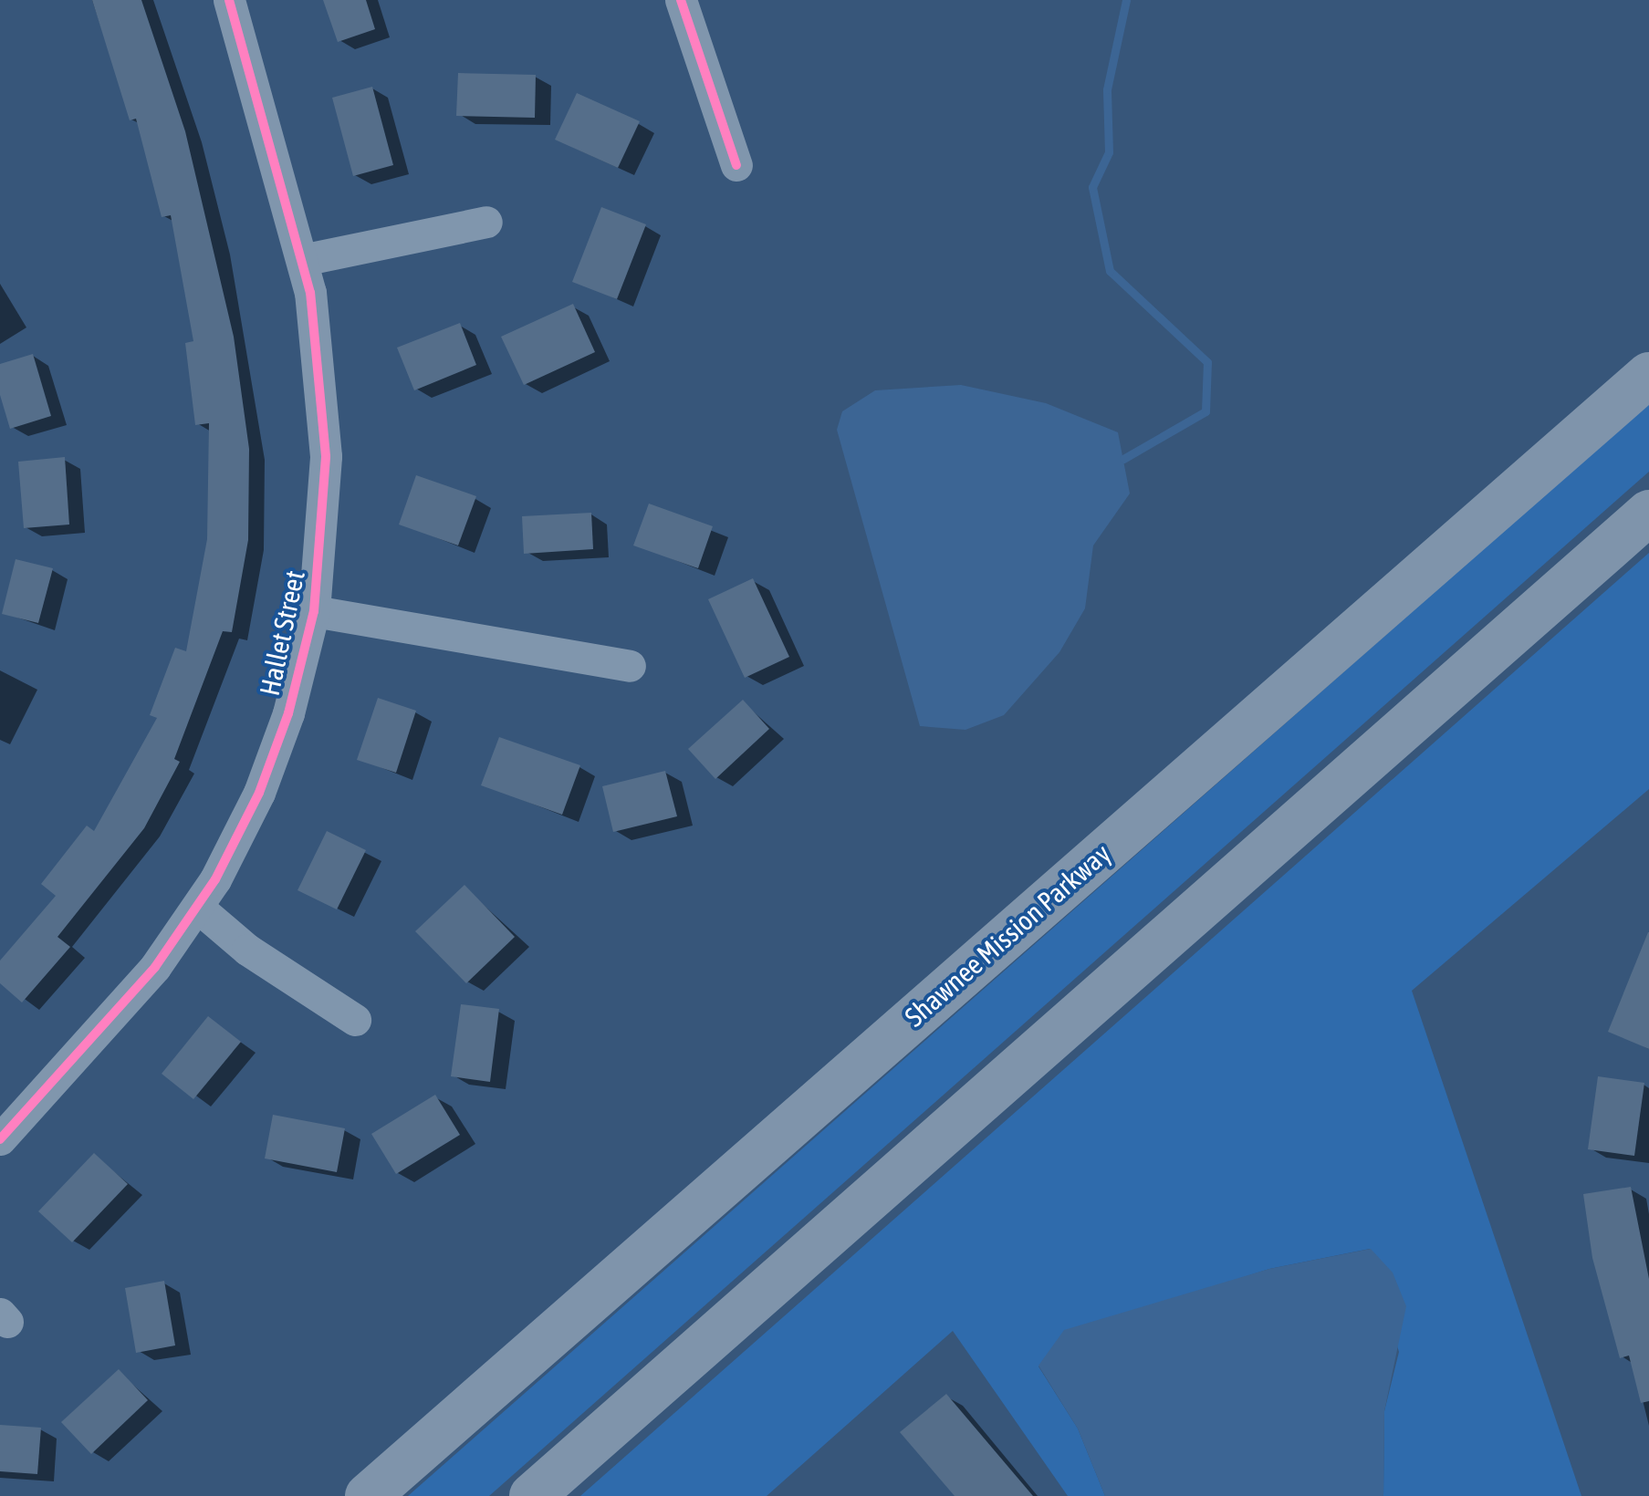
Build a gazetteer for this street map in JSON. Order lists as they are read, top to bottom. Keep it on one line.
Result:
{"streets":{"highway":["Shawnee Mission Parkway"],"street":["Hallet Street"]}}
